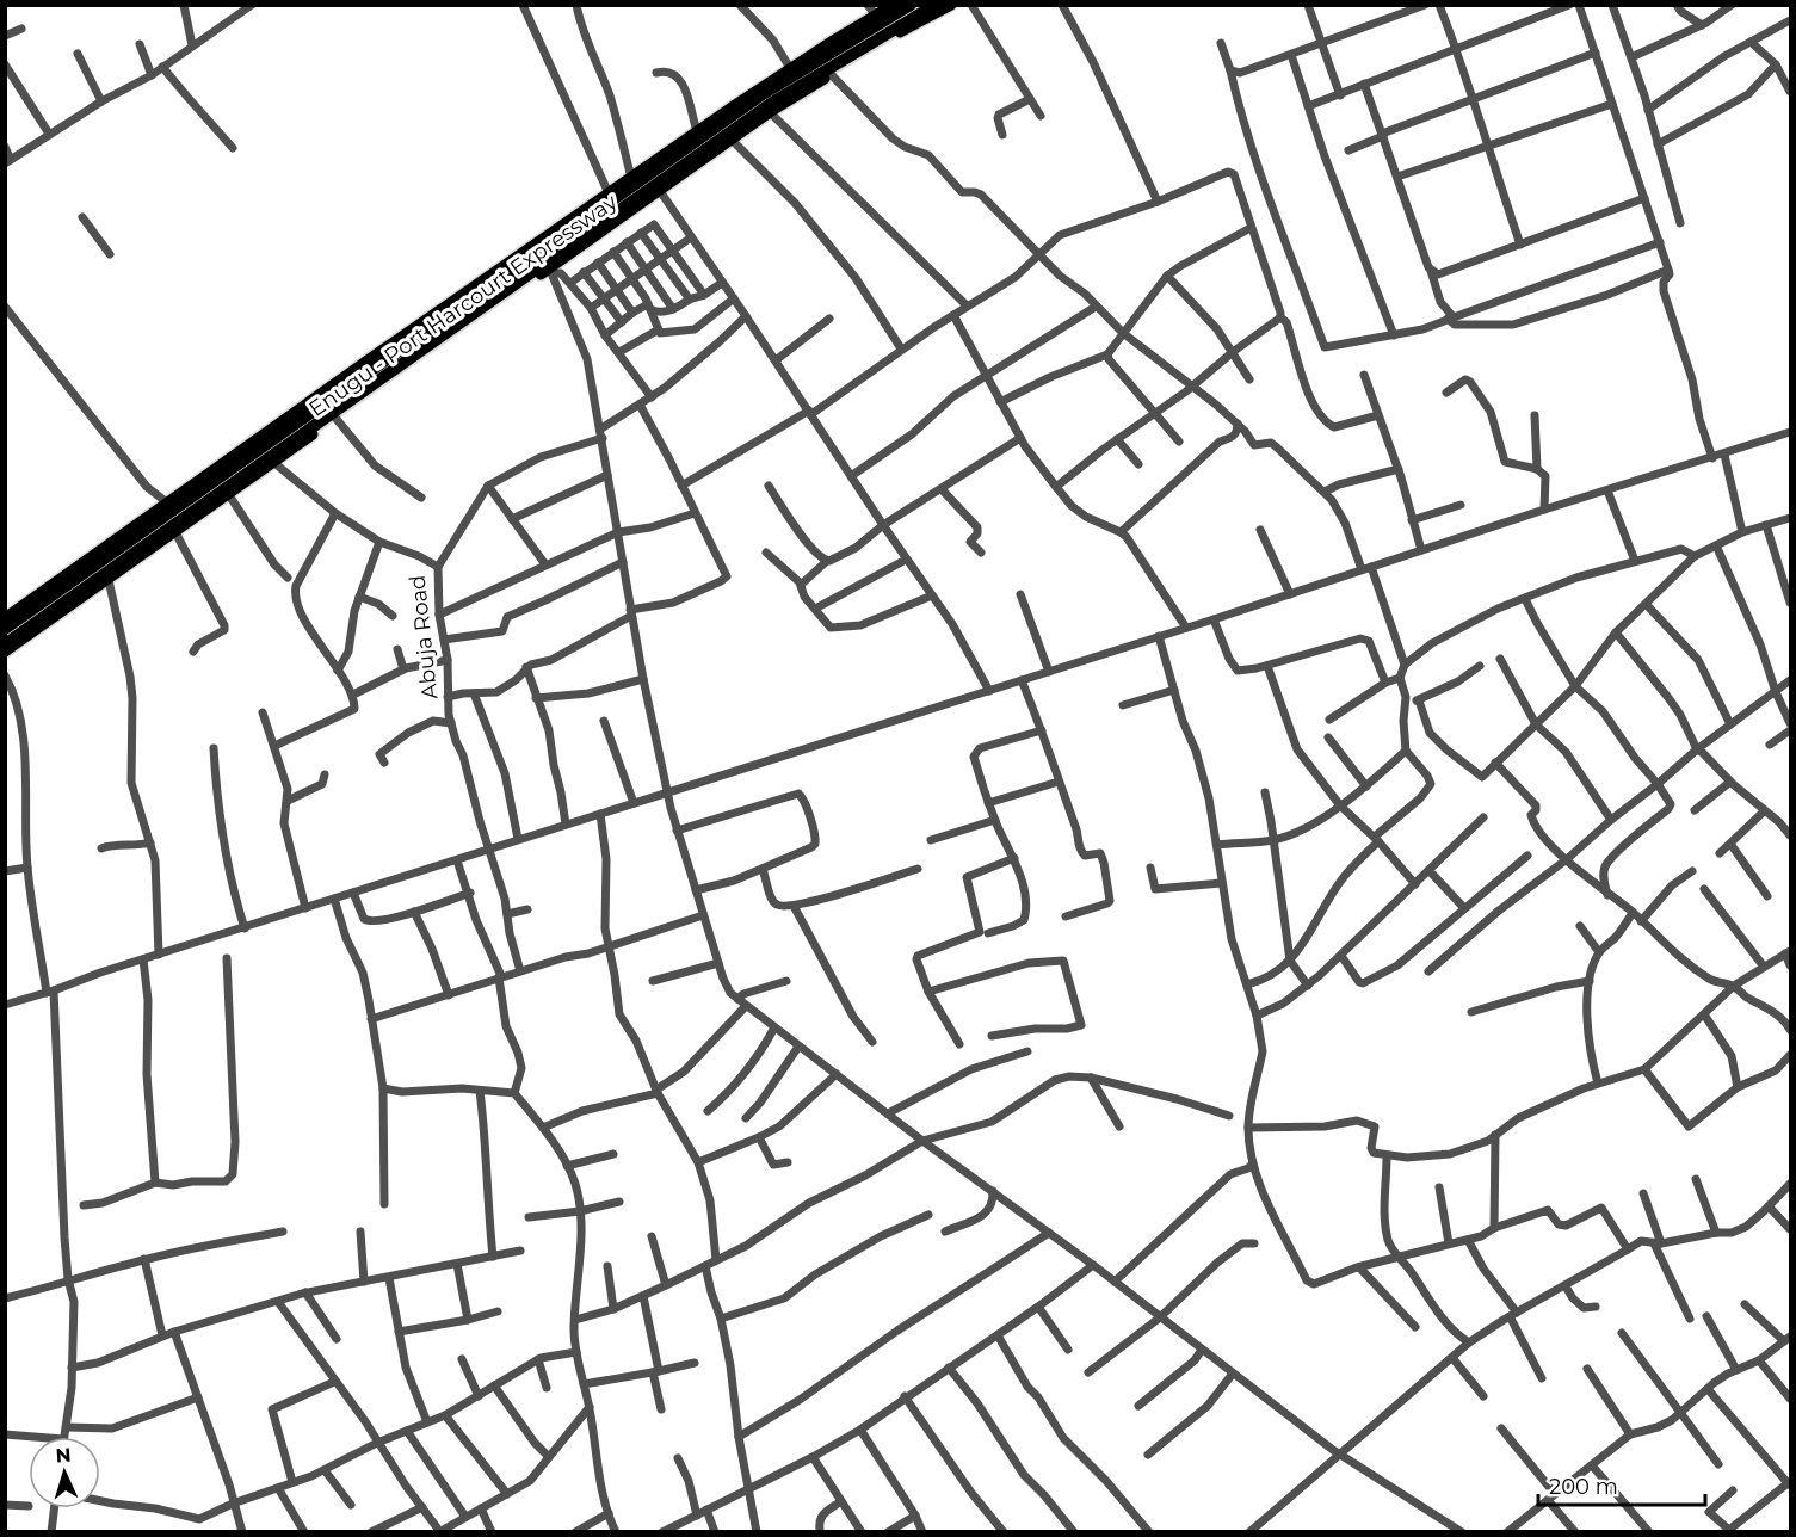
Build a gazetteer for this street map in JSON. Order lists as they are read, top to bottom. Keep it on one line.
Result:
{"streets":{"highway":["Enugu - Port Harcourt Expressway"],"street":["Abuja Road"]},"crossings":[["Enugu - Port Harcourt Expressway","Abuja Road"]],"scale_bar":"200 m","north":"top"}
